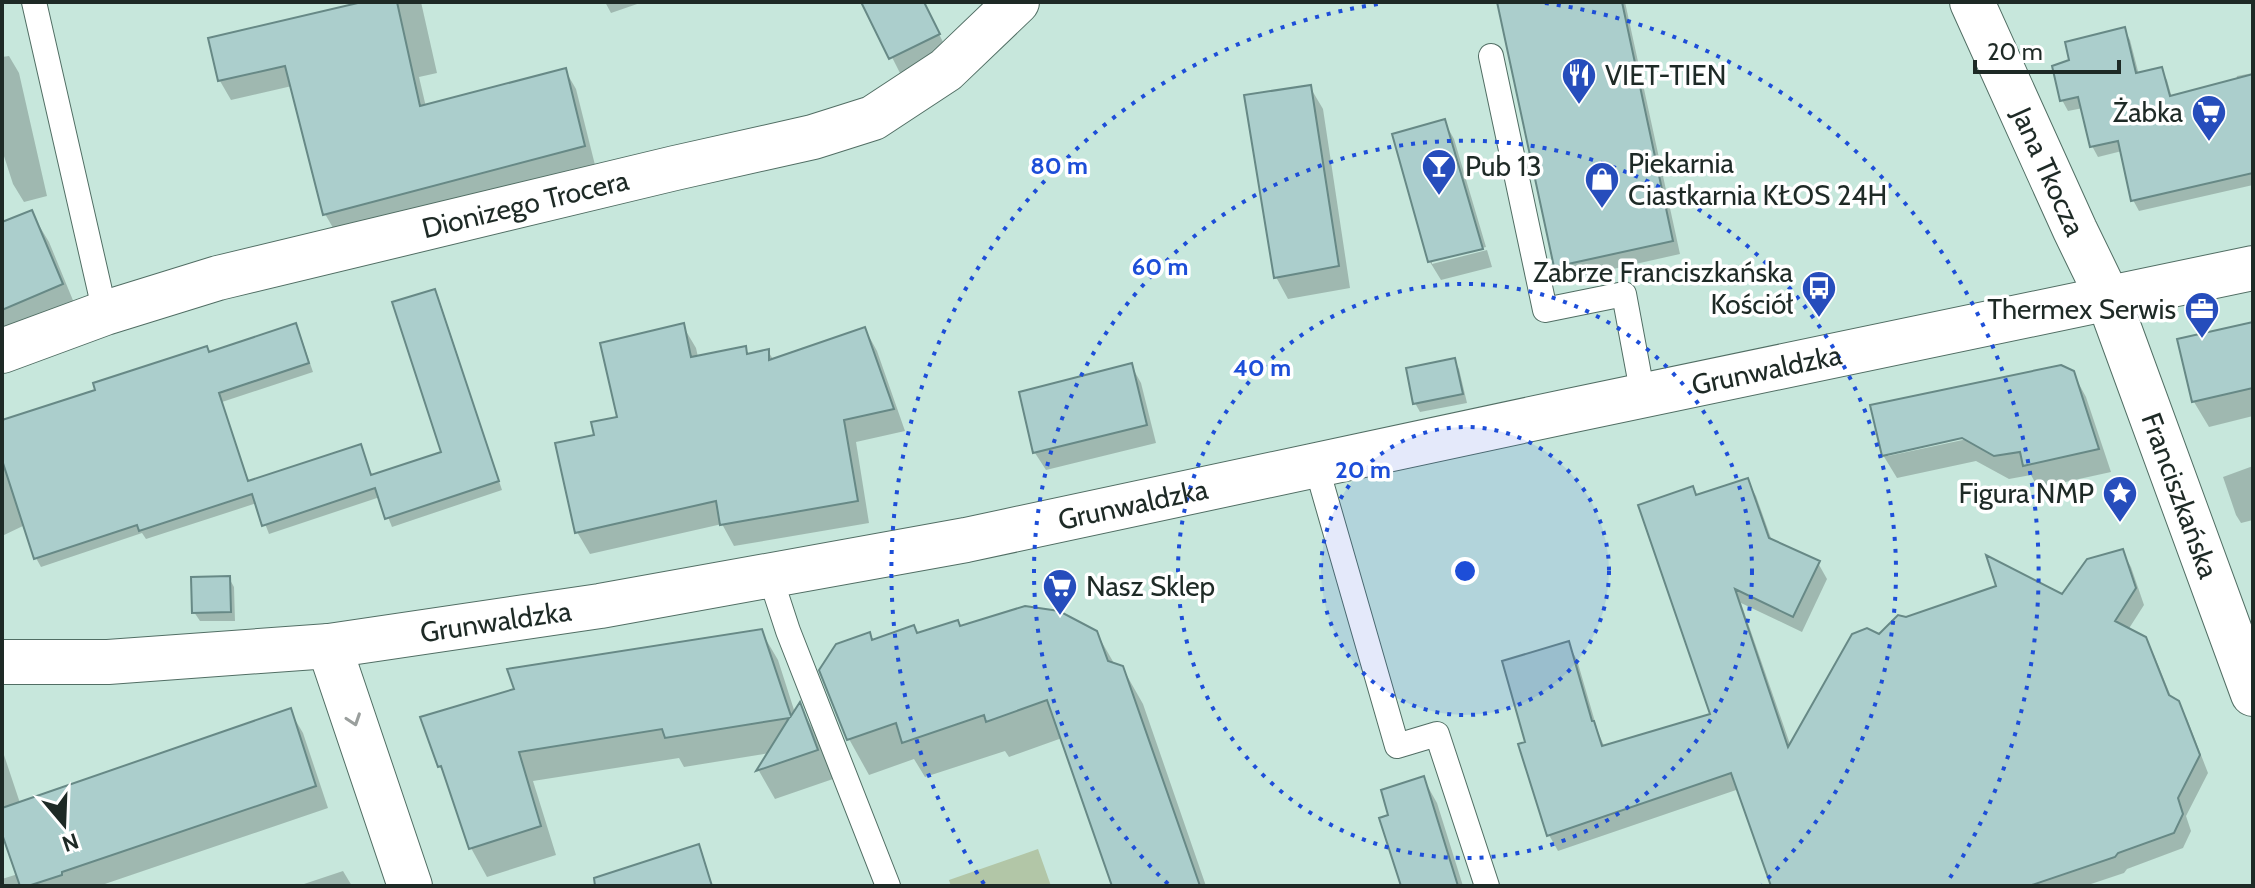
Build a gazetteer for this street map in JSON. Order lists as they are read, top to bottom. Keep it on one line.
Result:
{"streets":{"street":["Jana Tkocza","Dionizego Trocera","Grunwaldzka","Franciszkańska"]},"crossings":[["Jana Tkocza","Grunwaldzka"],["Jana Tkocza","Franciszkańska"],["Grunwaldzka","Franciszkańska"]],"places":{"restaurant":["VIET-TIEN"],"supermarket":["Żabka","Nasz Sklep"],"bar":["Pub 13"],"shop":["Piekarnia Ciastkarnia KŁOS 24H"],"bus stop":["Zabrze Franciszkańska Kościół"],"office":["Thermex Serwis"],"place":["Figura NMP"]},"scale_bar":"20 m","north":"bottom","rings":["80 m","60 m","40 m","20 m"]}
